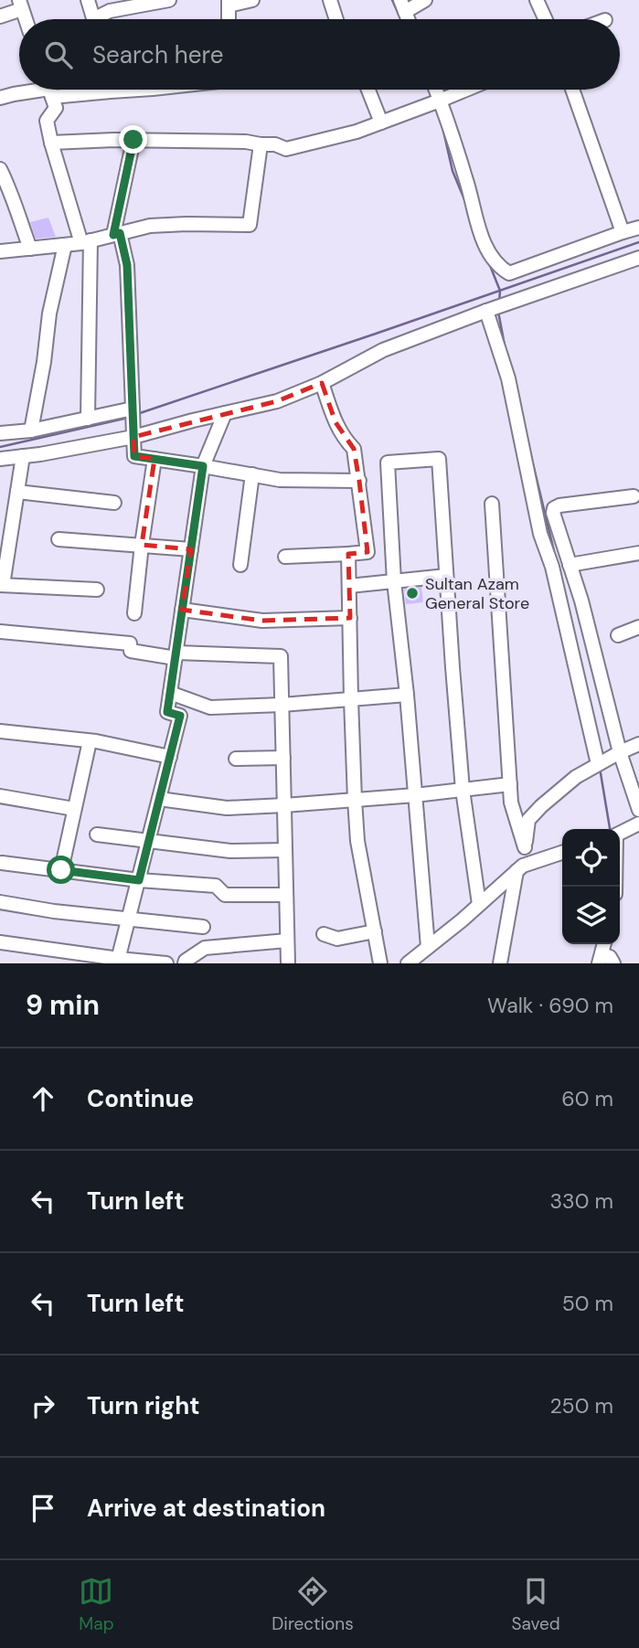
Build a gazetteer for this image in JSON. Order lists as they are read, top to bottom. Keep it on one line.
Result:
{"places":["Sultan Azam General Store"],"page":{"search":"Search here","heading":["9 min","Walk · 690 m"],"list":[["Continue","60 m"],["Turn left","330 m"],["Turn left","50 m"],["Turn right","250 m"],"Arrive at destination"],"nav":["Map","Directions","Saved"]}}
